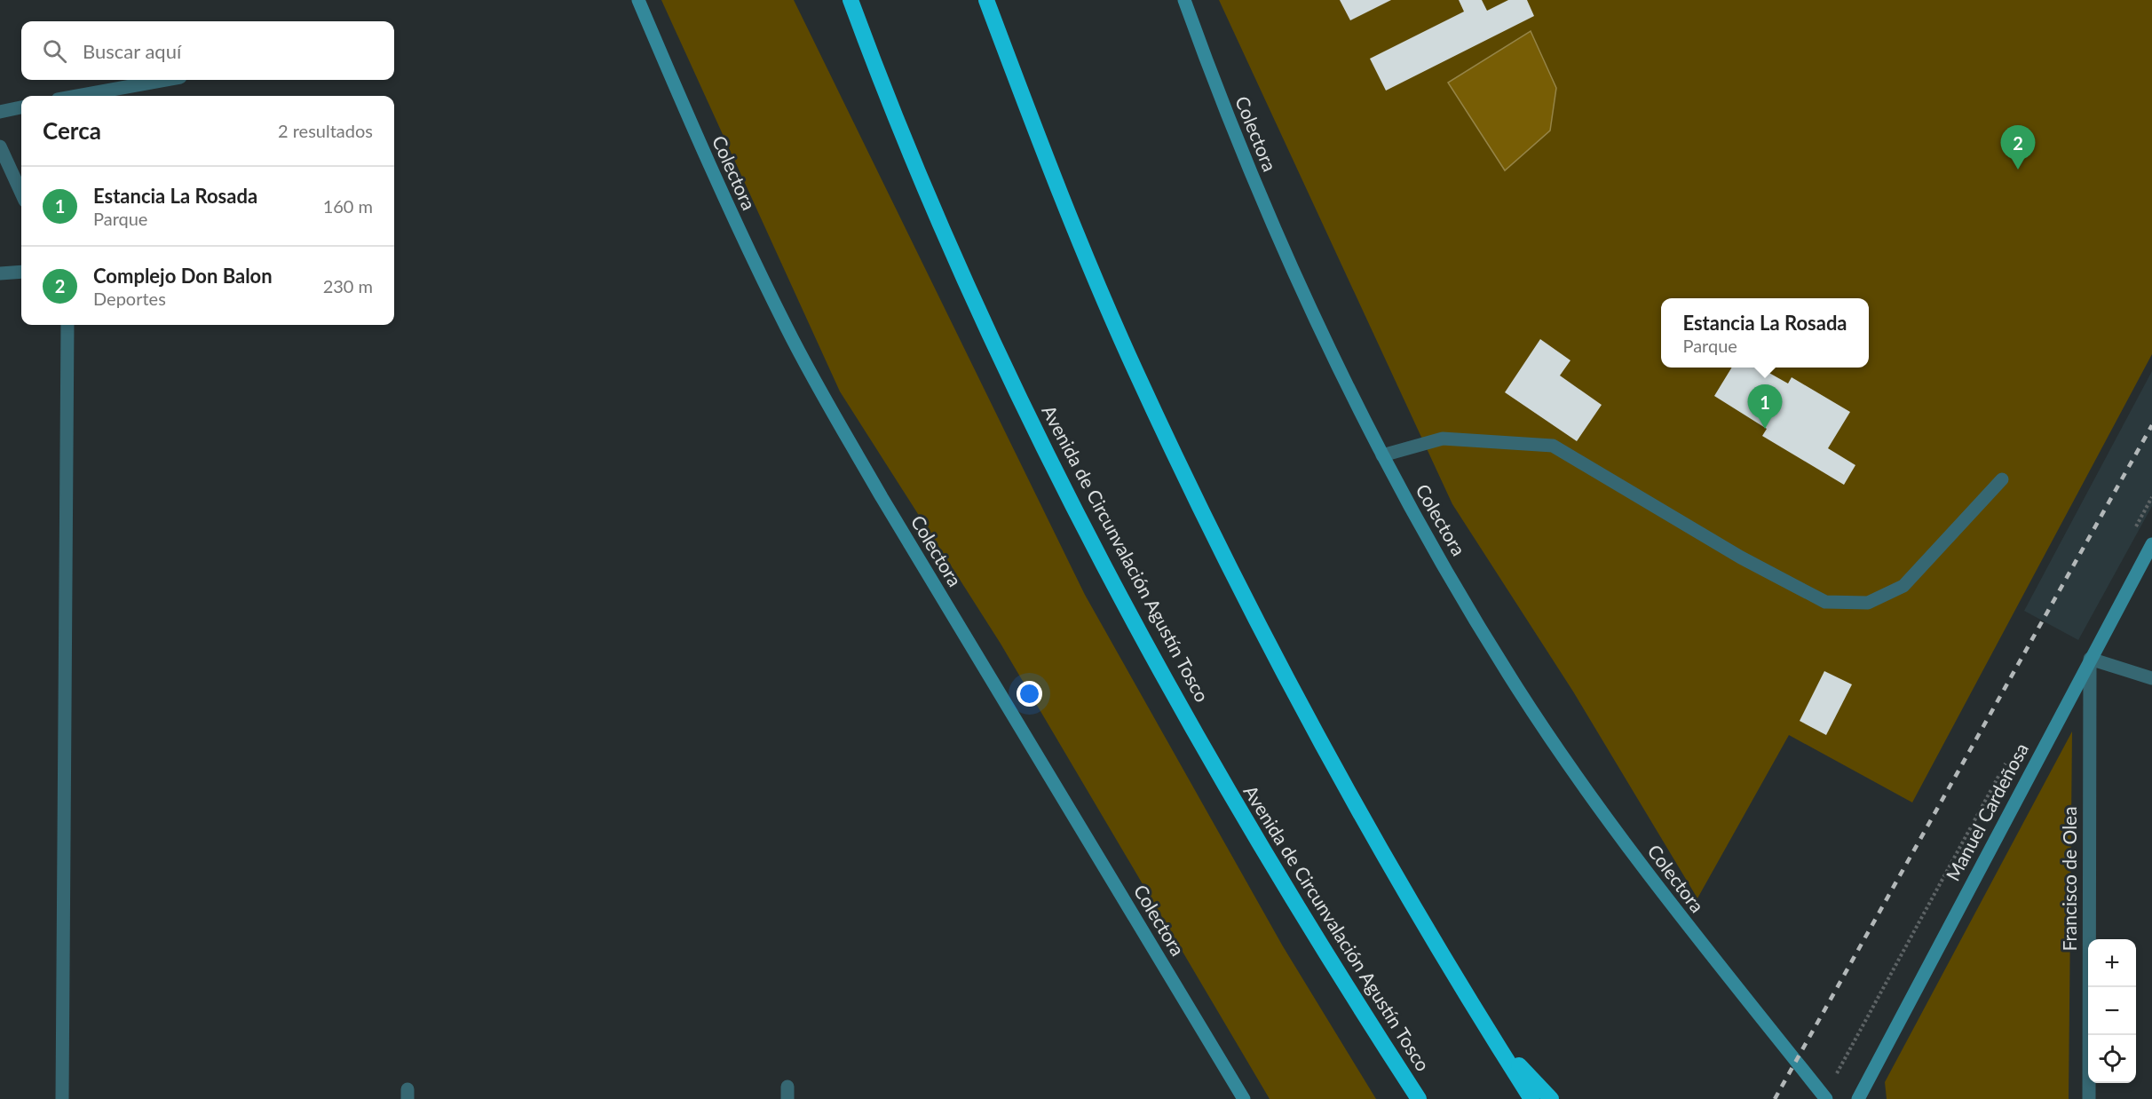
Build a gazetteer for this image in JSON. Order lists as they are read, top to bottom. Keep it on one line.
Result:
{"streets":{"highway":["Avenida de Circunvalación Agustín Tosco"],"main road":["Colectora","Manuel Cardeñosa"],"street":["Francisco de Olea"]},"crossings":[["Manuel Cardeñosa","Francisco de Olea"]],"page":{"search":"Buscar aquí","heading":["Cerca","2 resultados"],"pins":["2","1"],"list":[{"mark":"1","name":"Estancia La Rosada","note":"Parque","value":"160 m"},{"mark":"2","name":"Complejo Don Balon","note":"Deportes","value":"230 m"}],"popup":["Estancia La Rosada","Parque"],"map_buttons":["+","−"]}}
